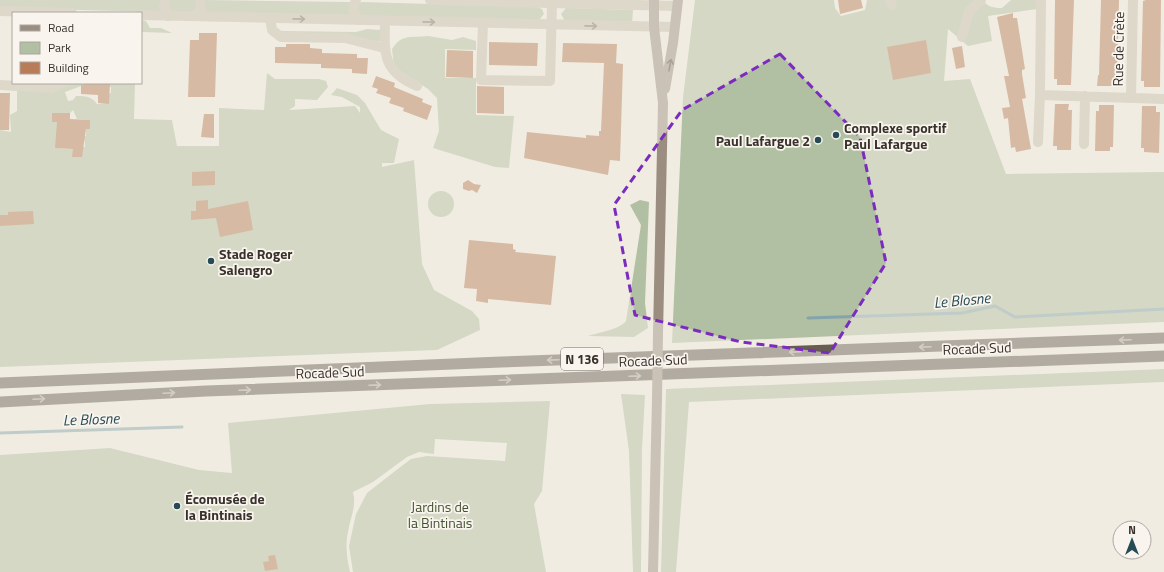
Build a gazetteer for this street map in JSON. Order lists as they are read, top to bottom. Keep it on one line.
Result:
{"streets":{"highway":["Rocade Sud","N 136"],"street":["Rue de Crète"]},"water":["Le Blosne"],"parks":["Jardins de la Bintinais"],"places":["Complexe sportif Paul Lafargue","Paul Lafargue 2","Stade Roger Salengro","Écomusée de la Bintinais"],"legend":["Road","Park","Building"],"north":"top"}
